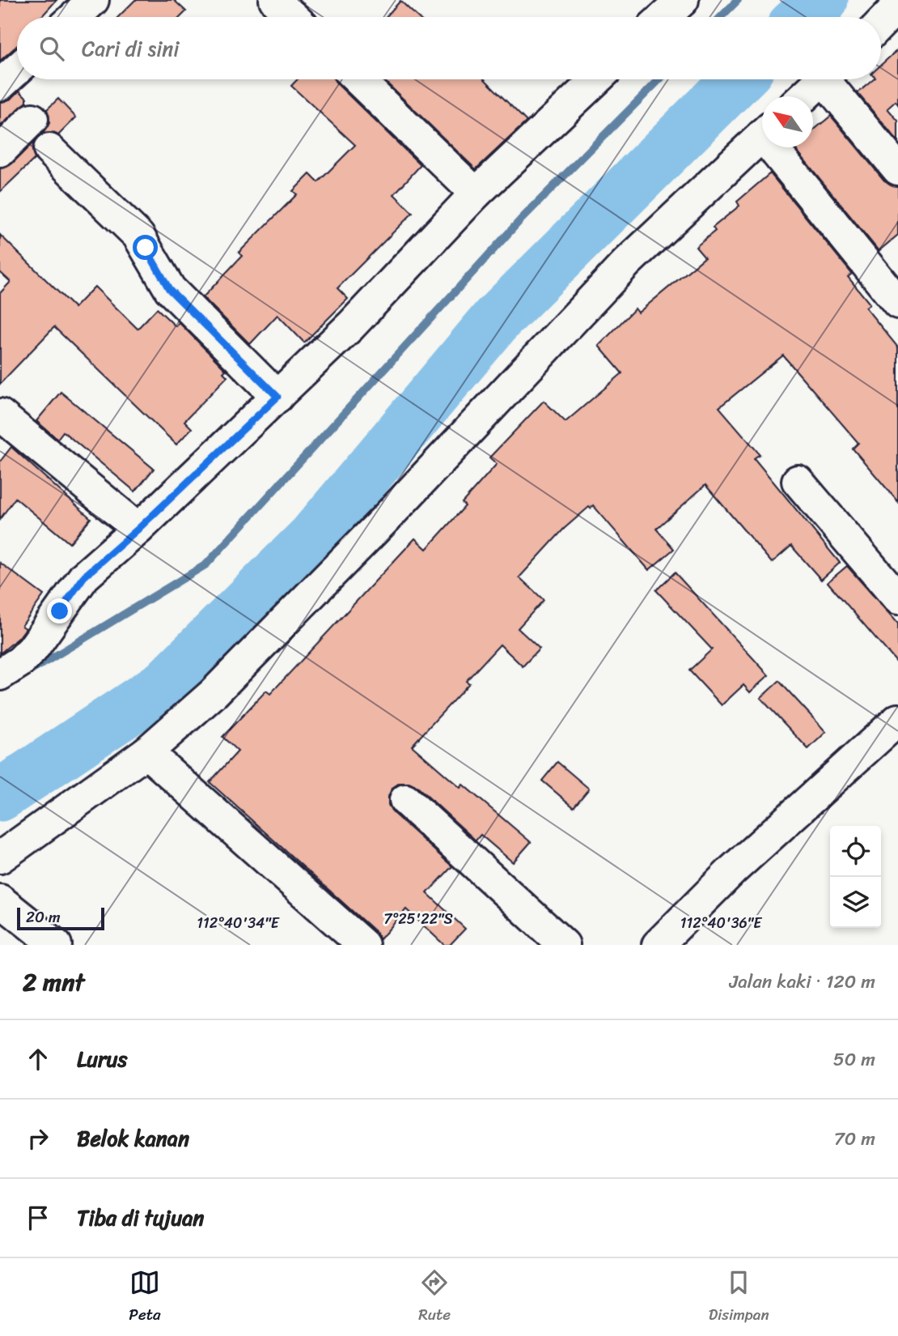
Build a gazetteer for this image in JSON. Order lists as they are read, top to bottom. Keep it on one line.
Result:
{"scale_bar":"20 m","north":"top left","page":{"search":"Cari di sini","scale":"20 m","heading":["2 mnt","Jalan kaki · 120 m"],"list":[["Lurus","50 m"],["Belok kanan","70 m"],"Tiba di tujuan"],"nav":["Peta","Rute","Disimpan"]},"coordinates":["7°25'22\"S","112°40'34\"E","112°40'36\"E"]}
